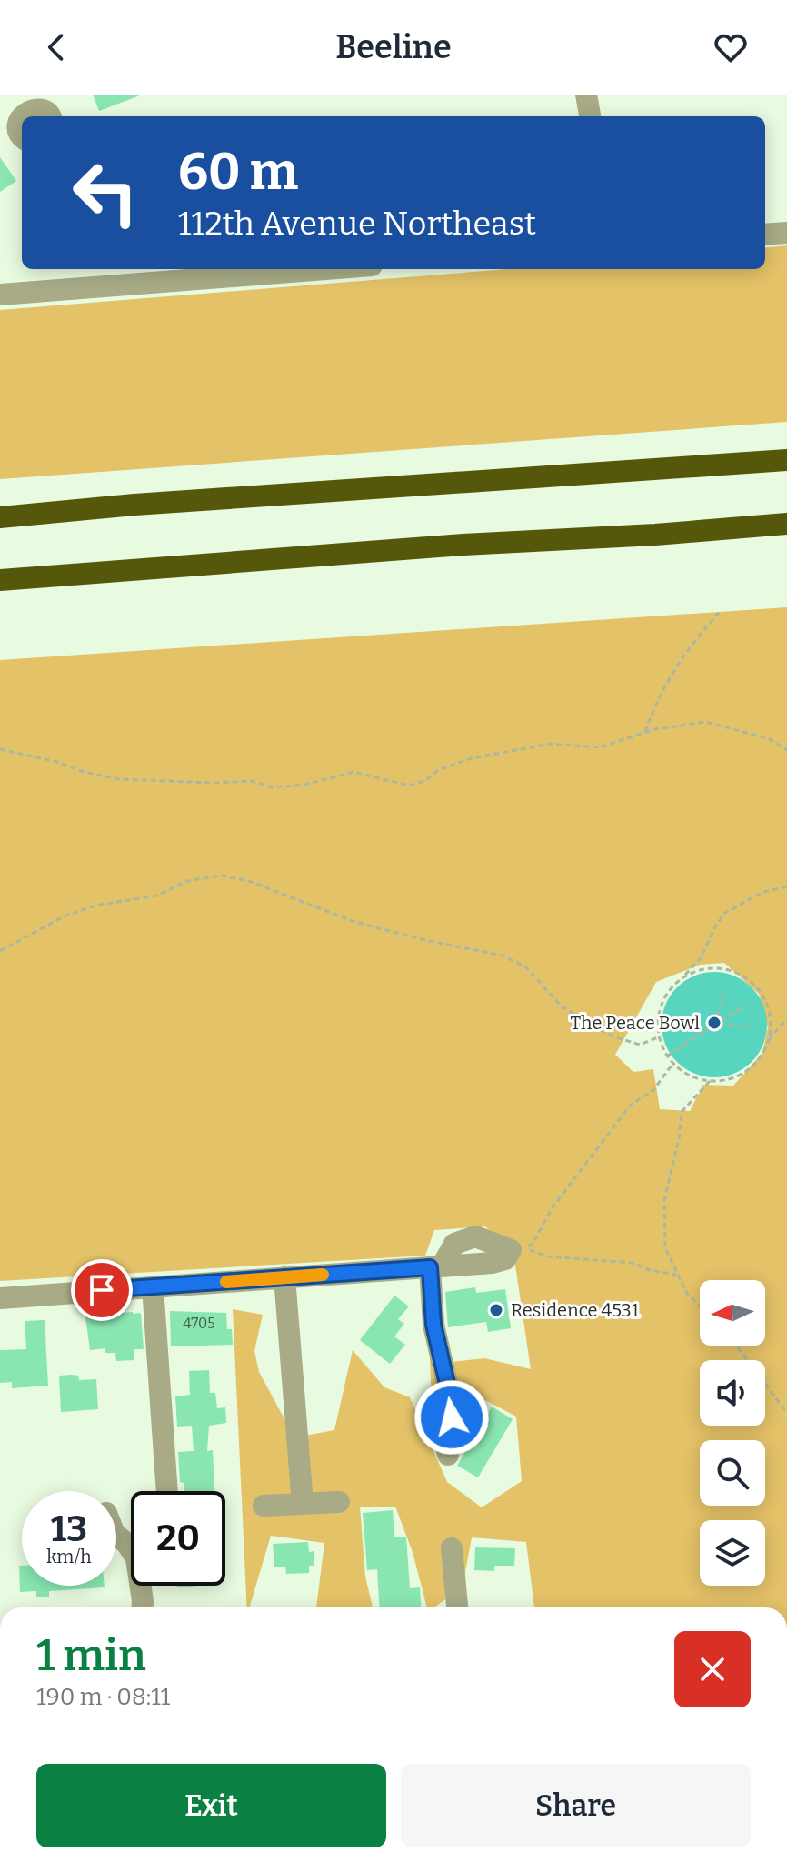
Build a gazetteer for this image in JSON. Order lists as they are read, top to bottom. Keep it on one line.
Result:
{"places":["The Peace Bowl","Residence 4531"],"house_numbers":["4705"],"north":"left","page":{"header":"Beeline","turn":["60 m","112th Avenue Northeast"],"speed":"13 km/h","limit":"20","heading":["1 min","190 m · 08:11"],"buttons":["Exit","Share"]}}
